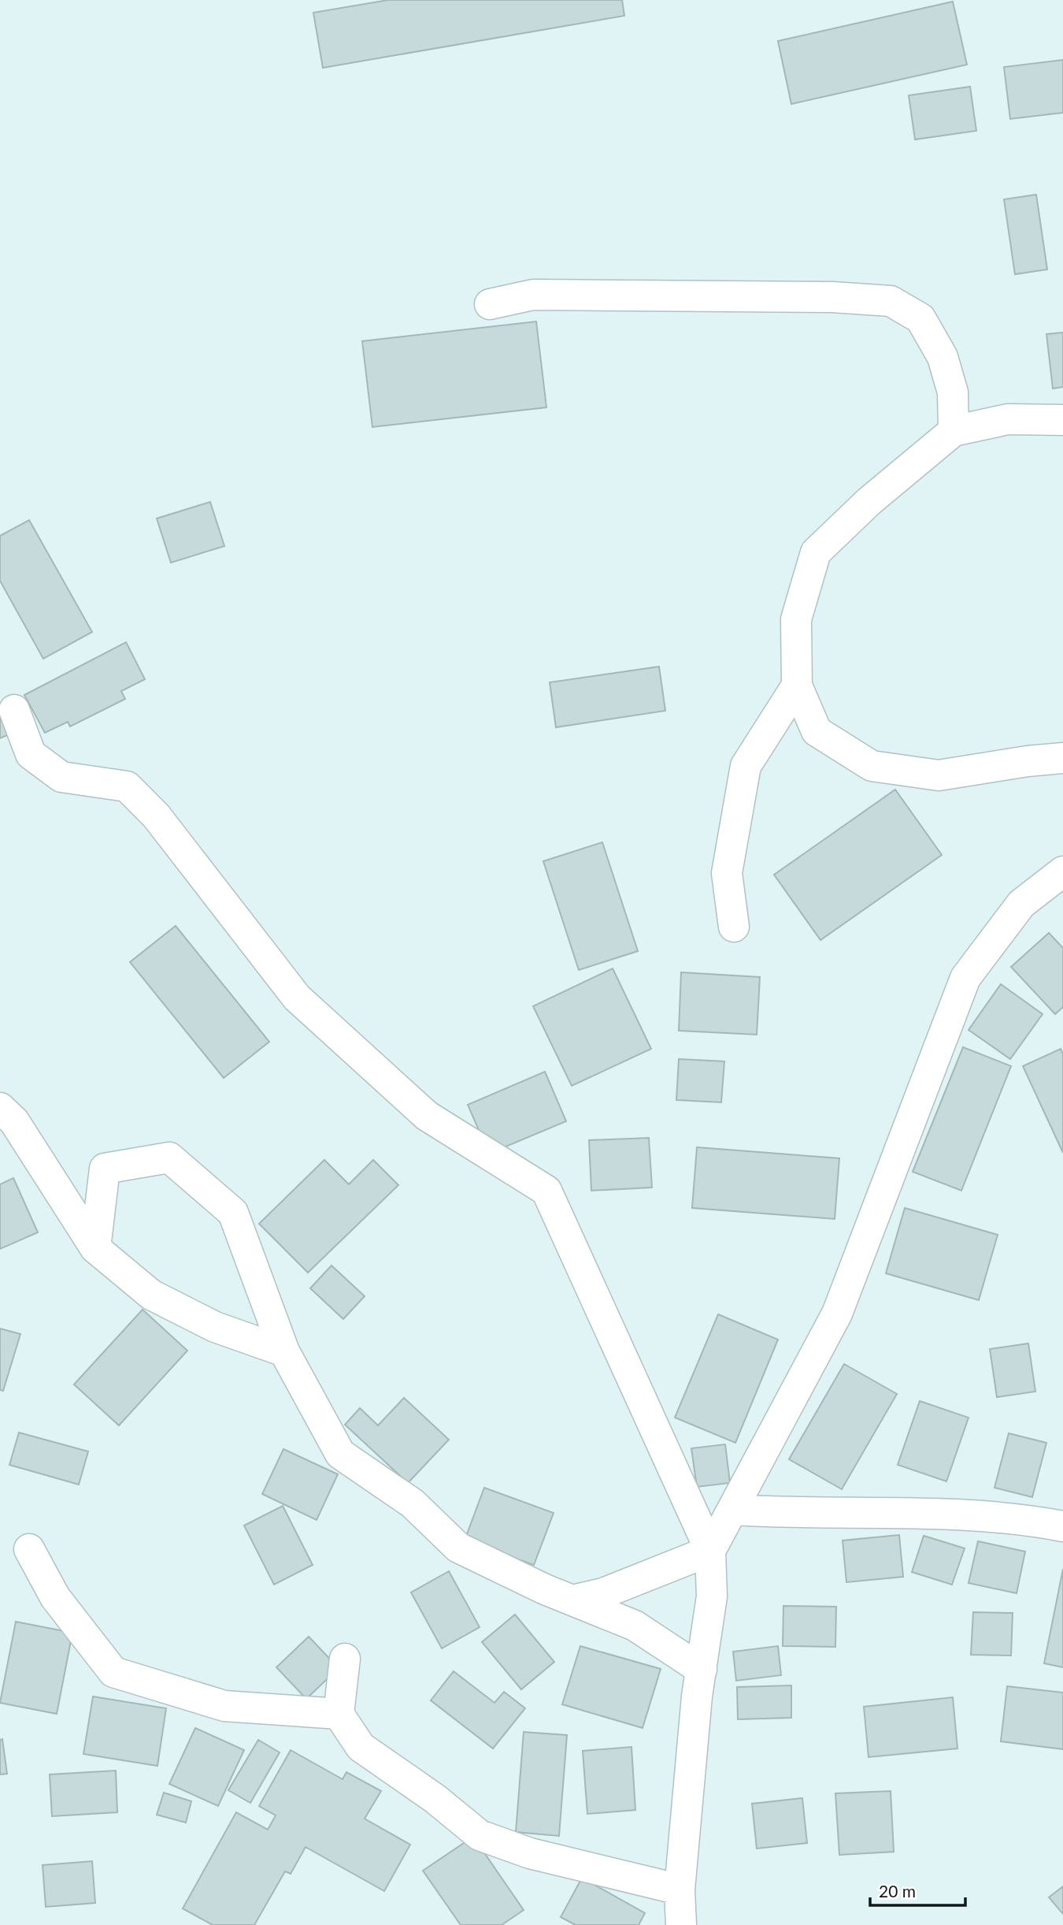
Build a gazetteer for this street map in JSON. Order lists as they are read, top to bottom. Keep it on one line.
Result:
{"scale_bar":"20 m"}
